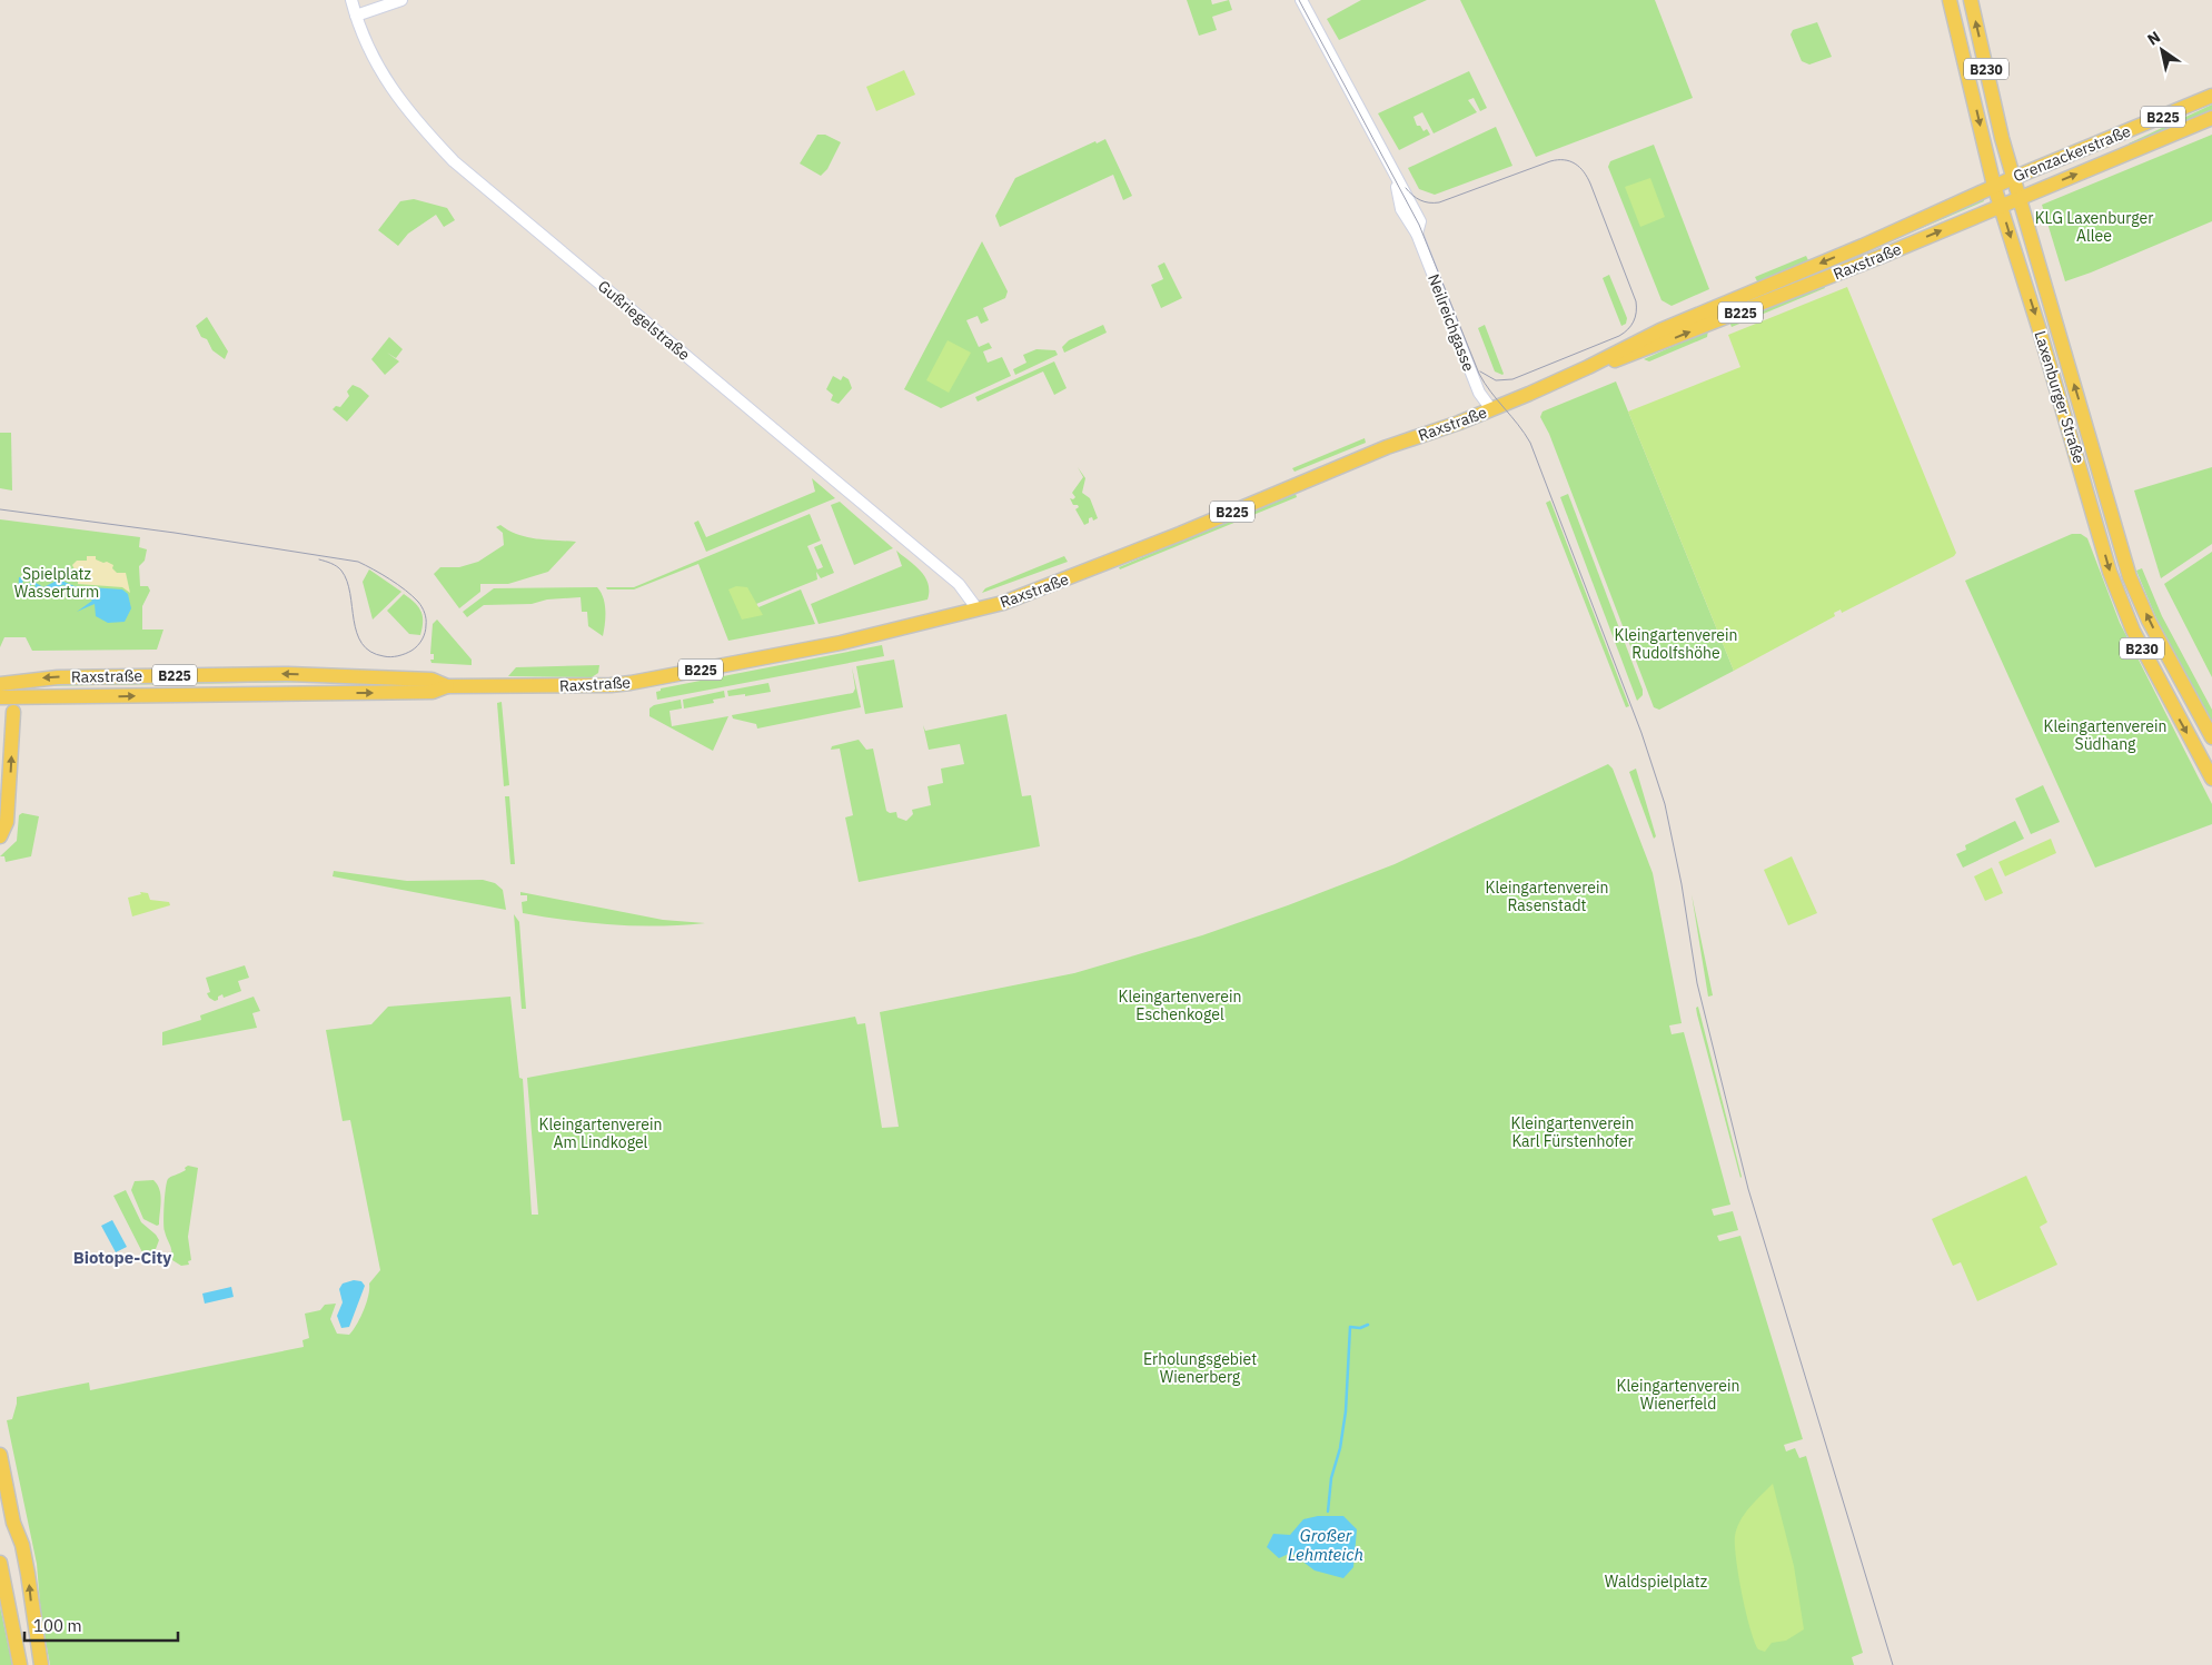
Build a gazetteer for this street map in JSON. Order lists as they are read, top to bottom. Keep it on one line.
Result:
{"streets":{"main road":["B230","B225","Grenzackerstraße","Raxstraße","Laxenburger Straße"],"street":["Gußriegelstraße","Neilreichgasse"]},"crossings":[["Grenzackerstraße","Raxstraße"],["Grenzackerstraße","Laxenburger Straße"],["Raxstraße","Gußriegelstraße"],["Raxstraße","Neilreichgasse"],["Raxstraße","Laxenburger Straße"]],"districts":["Biotope-City"],"water":["Großer Lehmteich"],"parks":["KLG Laxenburger Allee","Spielplatz Wasserturm","Kleingartenverein Rudolfshöhe","Kleingartenverein Südhang","Kleingartenverein Rasenstadt","Kleingartenverein Eschenkogel","Kleingartenverein Karl Fürstenhofer","Kleingartenverein Am Lindkogel","Erholungsgebiet Wienerberg","Kleingartenverein Wienerfeld","Waldspielplatz"],"scale_bar":"100 m","north":"top left"}
